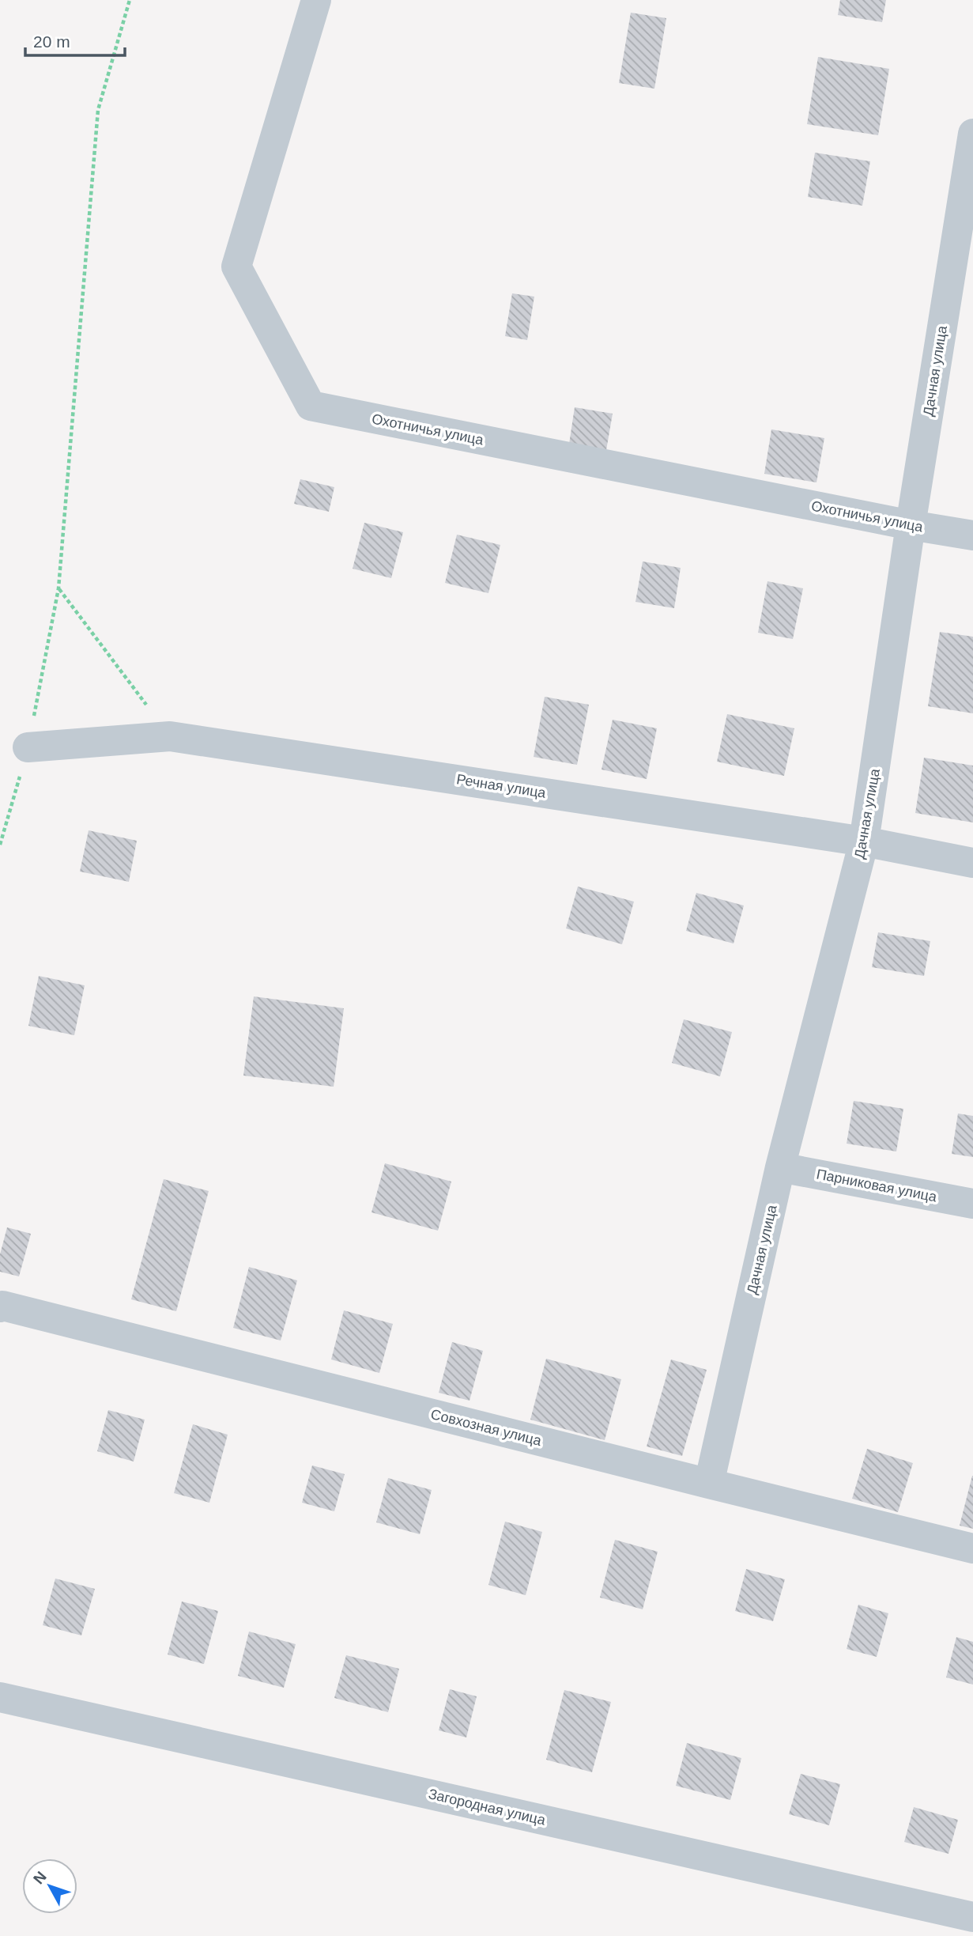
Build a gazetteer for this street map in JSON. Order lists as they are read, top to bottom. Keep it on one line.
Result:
{"streets":{"street":["Дачная улица","Охотничья улица","Речная улица","Парниковая улица","Совхозная улица","Загородная улица"]},"crossings":[["Дачная улица","Охотничья улица"],["Дачная улица","Речная улица"],["Дачная улица","Парниковая улица"],["Дачная улица","Совхозная улица"]],"scale_bar":"20 m","north":"top left"}
